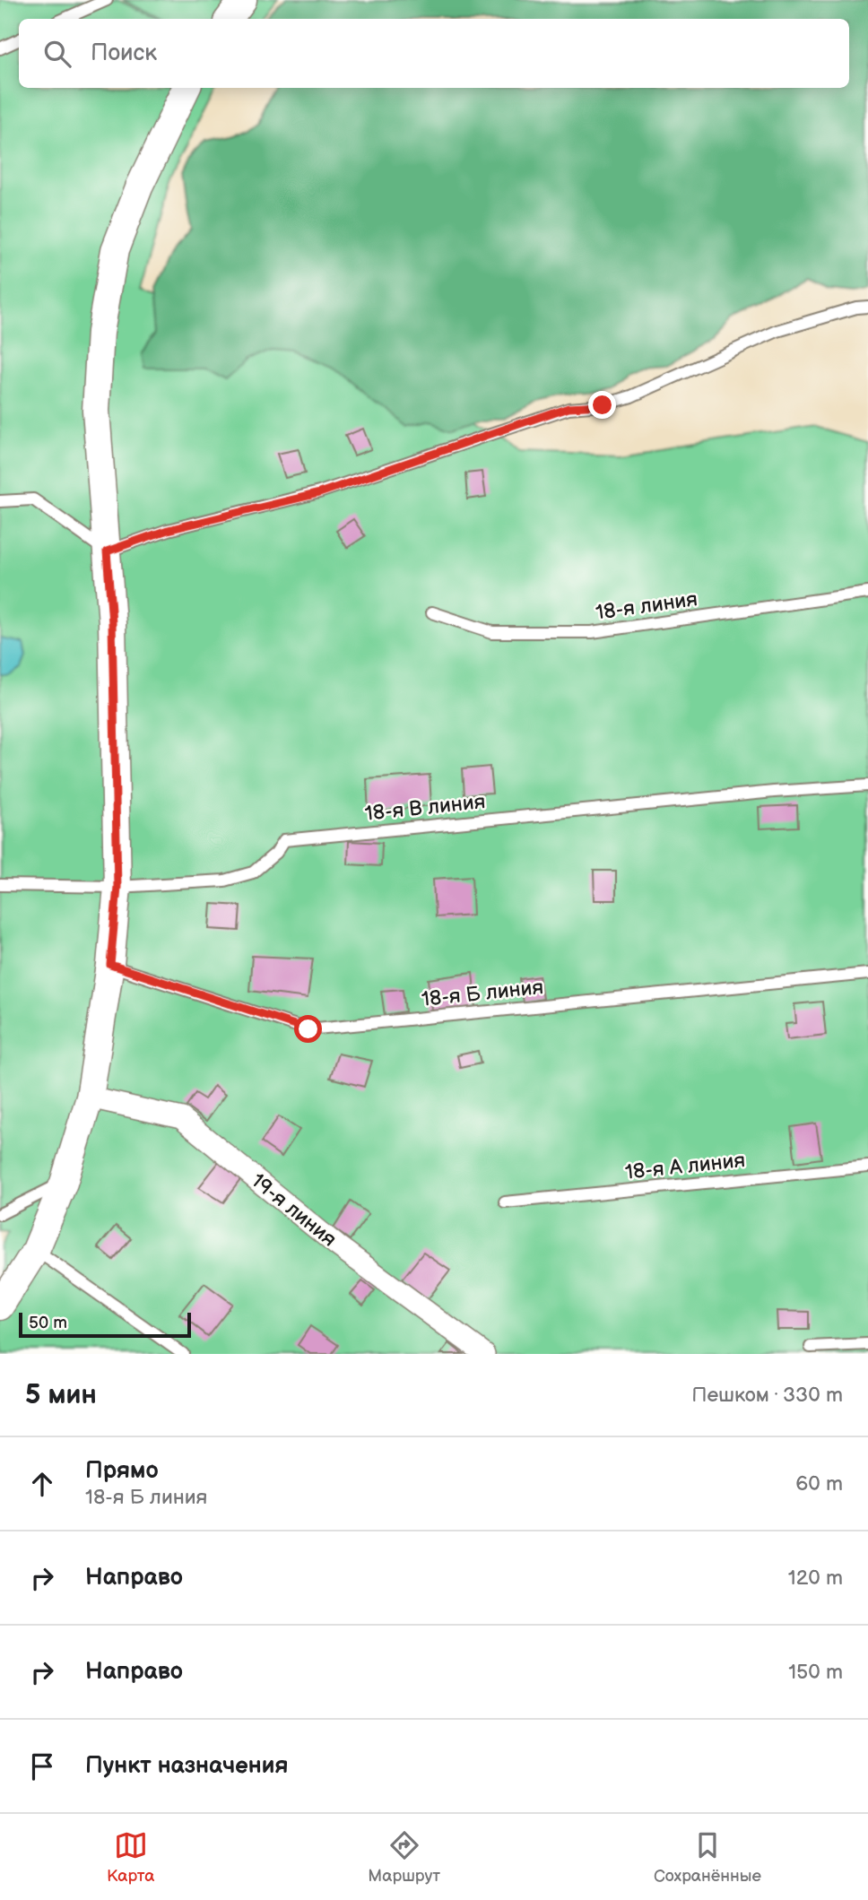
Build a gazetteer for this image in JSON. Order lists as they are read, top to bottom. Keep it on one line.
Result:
{"streets":{"street":["19-я линия"],"lane":["18-я линия","18-я В линия","18-я Б линия","18-я А линия"]},"scale_bar":"50 m","page":{"search":"Поиск","scale":"50 m","heading":["5 мин","Пешком · 330 m"],"list":[["Прямо","18-я Б линия","60 m"],["Направо","120 m"],["Направо","150 m"],"Пункт назначения"],"nav":["Карта","Маршрут","Сохранённые"]}}
